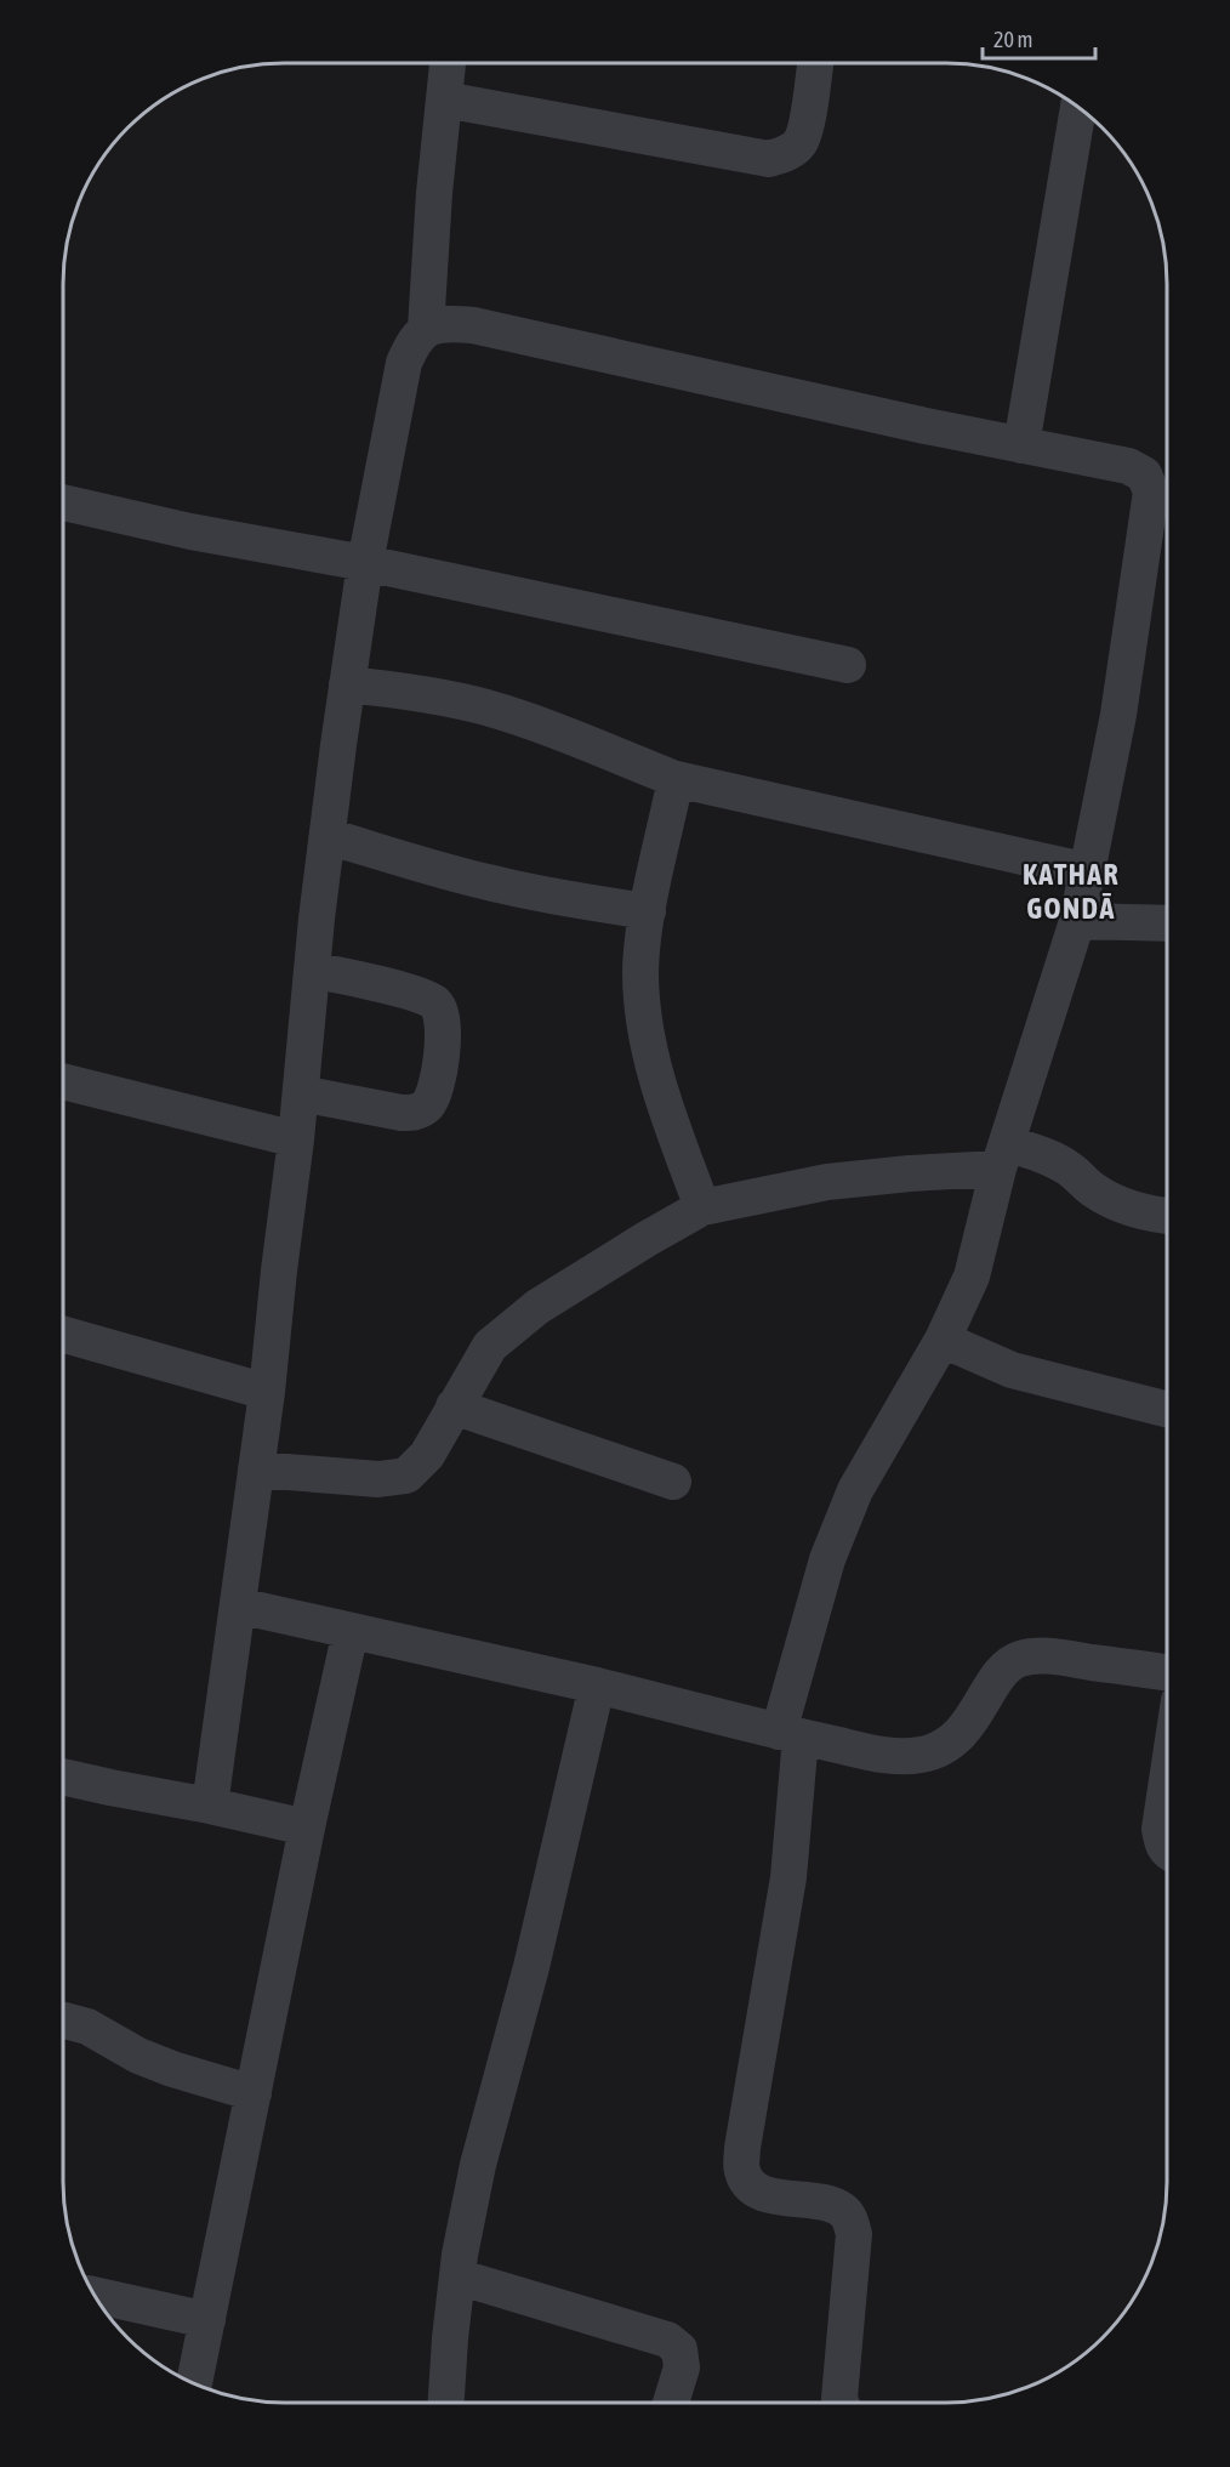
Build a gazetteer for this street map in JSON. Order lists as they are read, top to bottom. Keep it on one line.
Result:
{"districts":["KATHAR GONDĀ"],"scale_bar":"20 m"}
